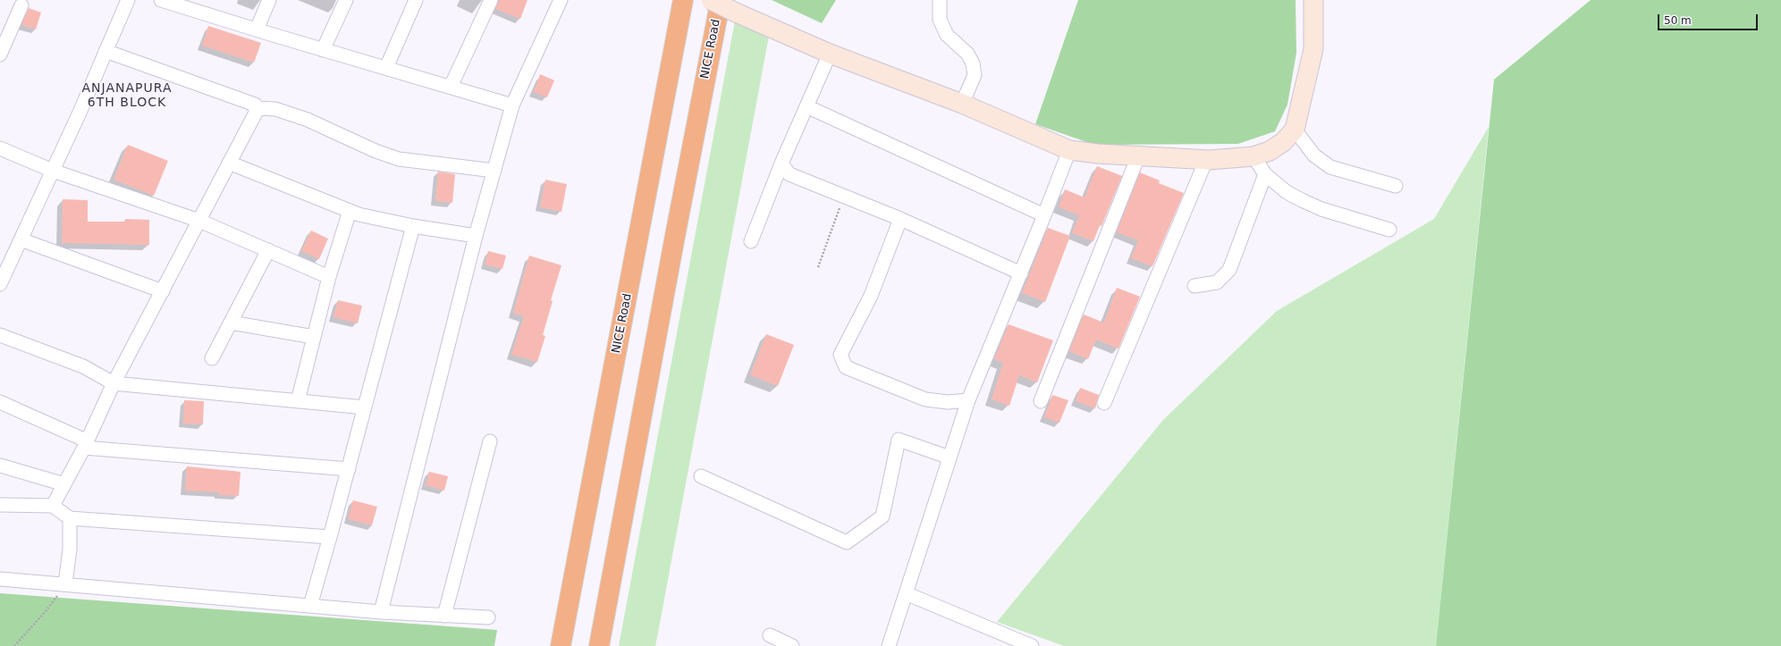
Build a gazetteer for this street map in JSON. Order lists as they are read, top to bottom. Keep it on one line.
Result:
{"streets":{"highway":["NICE Road"]},"districts":["ANJANAPURA 6TH BLOCK"],"scale_bar":"50 m"}
